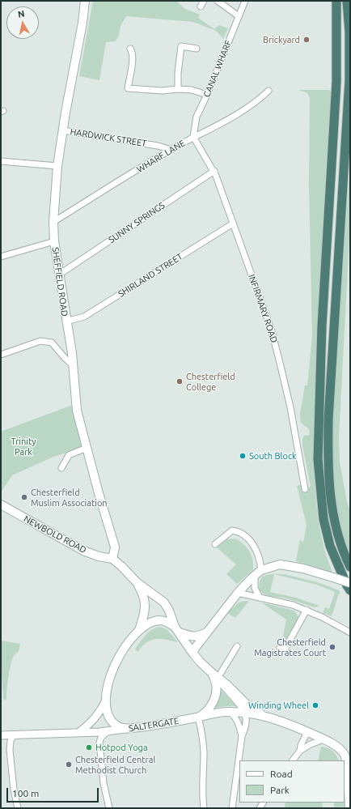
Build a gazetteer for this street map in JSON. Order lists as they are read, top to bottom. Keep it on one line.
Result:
{"streets":{"main road":["SHEFFIELD ROAD","NEWBOLD ROAD","SALTERGATE"],"street":["CANAL WHARF","HARDWICK STREET","WHARF LANE","SUNNY SPRINGS","SHIRLAND STREET","INFIRMARY ROAD"]},"crossings":[["CANAL WHARF","WHARF LANE"],["CANAL WHARF","INFIRMARY ROAD"],["HARDWICK STREET","WHARF LANE"],["HARDWICK STREET","SHEFFIELD ROAD"],["WHARF LANE","SHEFFIELD ROAD"],["WHARF LANE","INFIRMARY ROAD"],["SUNNY SPRINGS","SHEFFIELD ROAD"],["SUNNY SPRINGS","INFIRMARY ROAD"],["SHIRLAND STREET","SHEFFIELD ROAD"],["SHIRLAND STREET","INFIRMARY ROAD"],["SHEFFIELD ROAD","NEWBOLD ROAD"]],"parks":["Trinity Park"],"places":["Brickyard","Chesterfield College","South Block","Chesterfield Muslim Association","Chesterfield Magistrates Court","Winding Wheel","Hotpod Yoga","Chesterfield Central Methodist Church"],"legend":["Road","Park"],"scale_bar":"100 m","north":"top"}
